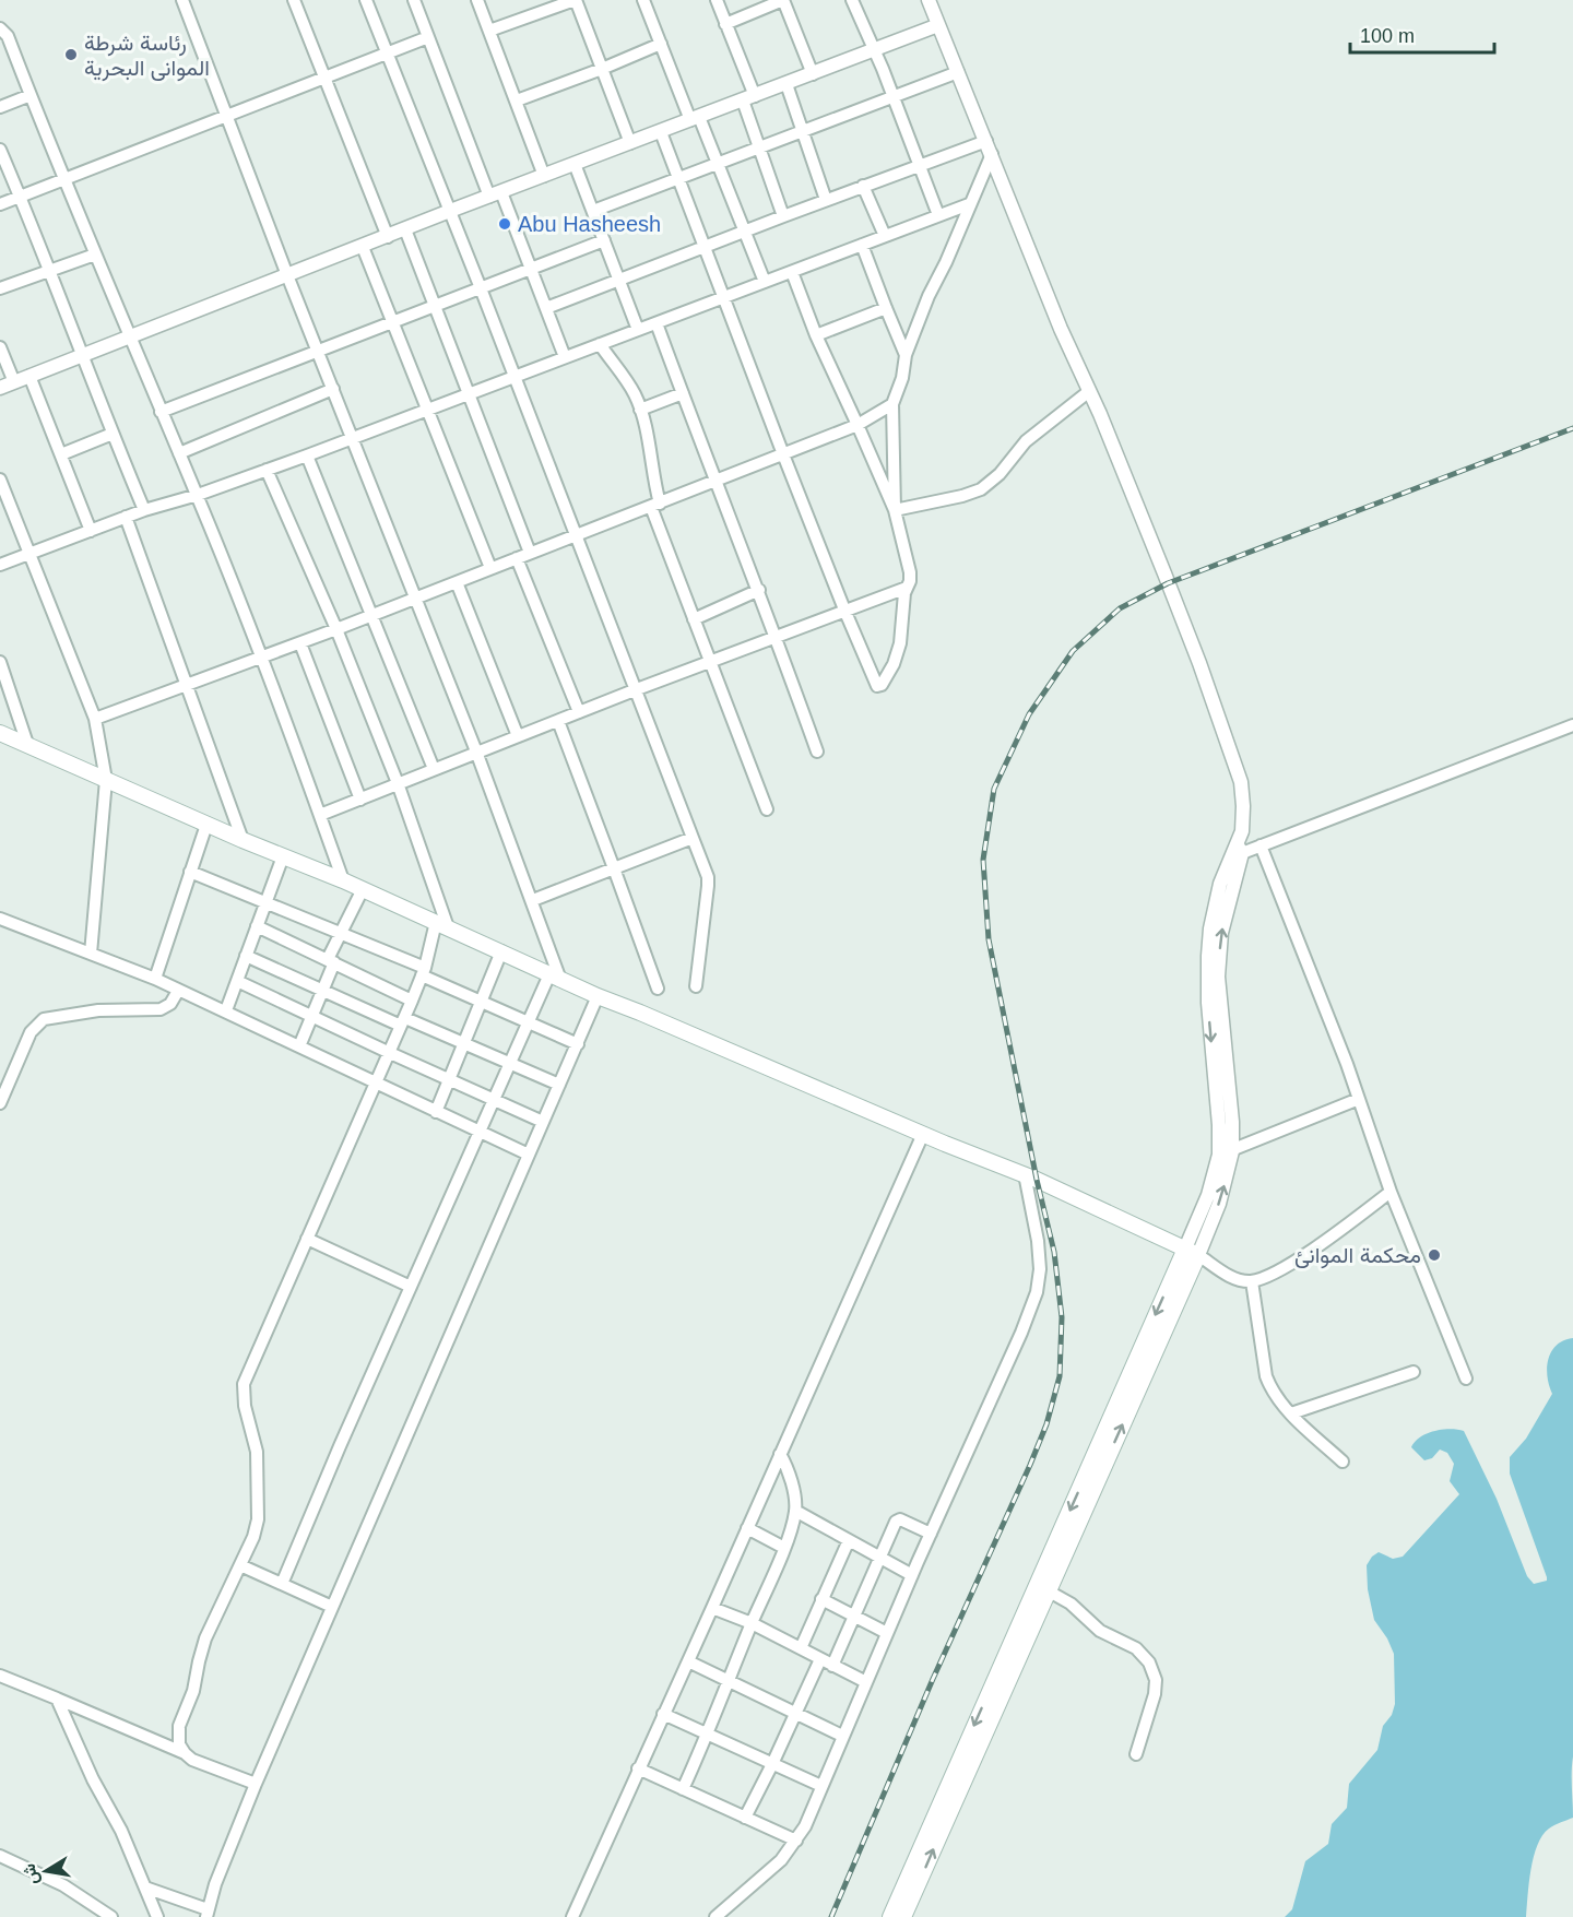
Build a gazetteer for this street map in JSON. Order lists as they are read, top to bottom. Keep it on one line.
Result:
{"places":["رئاسة شرطة الموانى البحرية","Abu Hasheesh","محكمة الموانئ"],"scale_bar":"100 m","north":"left"}
